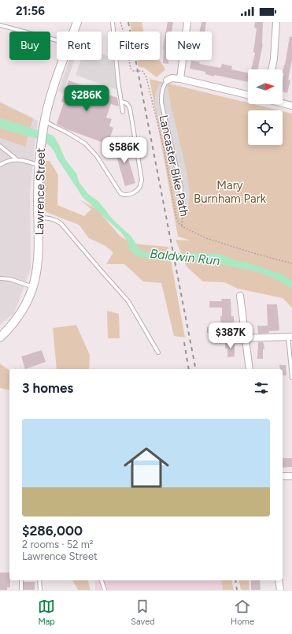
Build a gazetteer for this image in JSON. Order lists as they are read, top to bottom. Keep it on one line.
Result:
{"streets":{"street":["Lawrence Street"],"path":["Lancaster Bike Path"]},"water":["Baldwin Run"],"parks":["Mary Burnham Park"],"north":"right","page":{"status":"21:56","chip":["Buy","Rent","Filters","New"],"price":["$286K","$586K","$387K"],"heading":"3 homes","list":[{"name":"$286,000","note":"2 rooms · 52 m² · Lawrence Street"}],"tabs":["Map","Saved","Home"]}}
